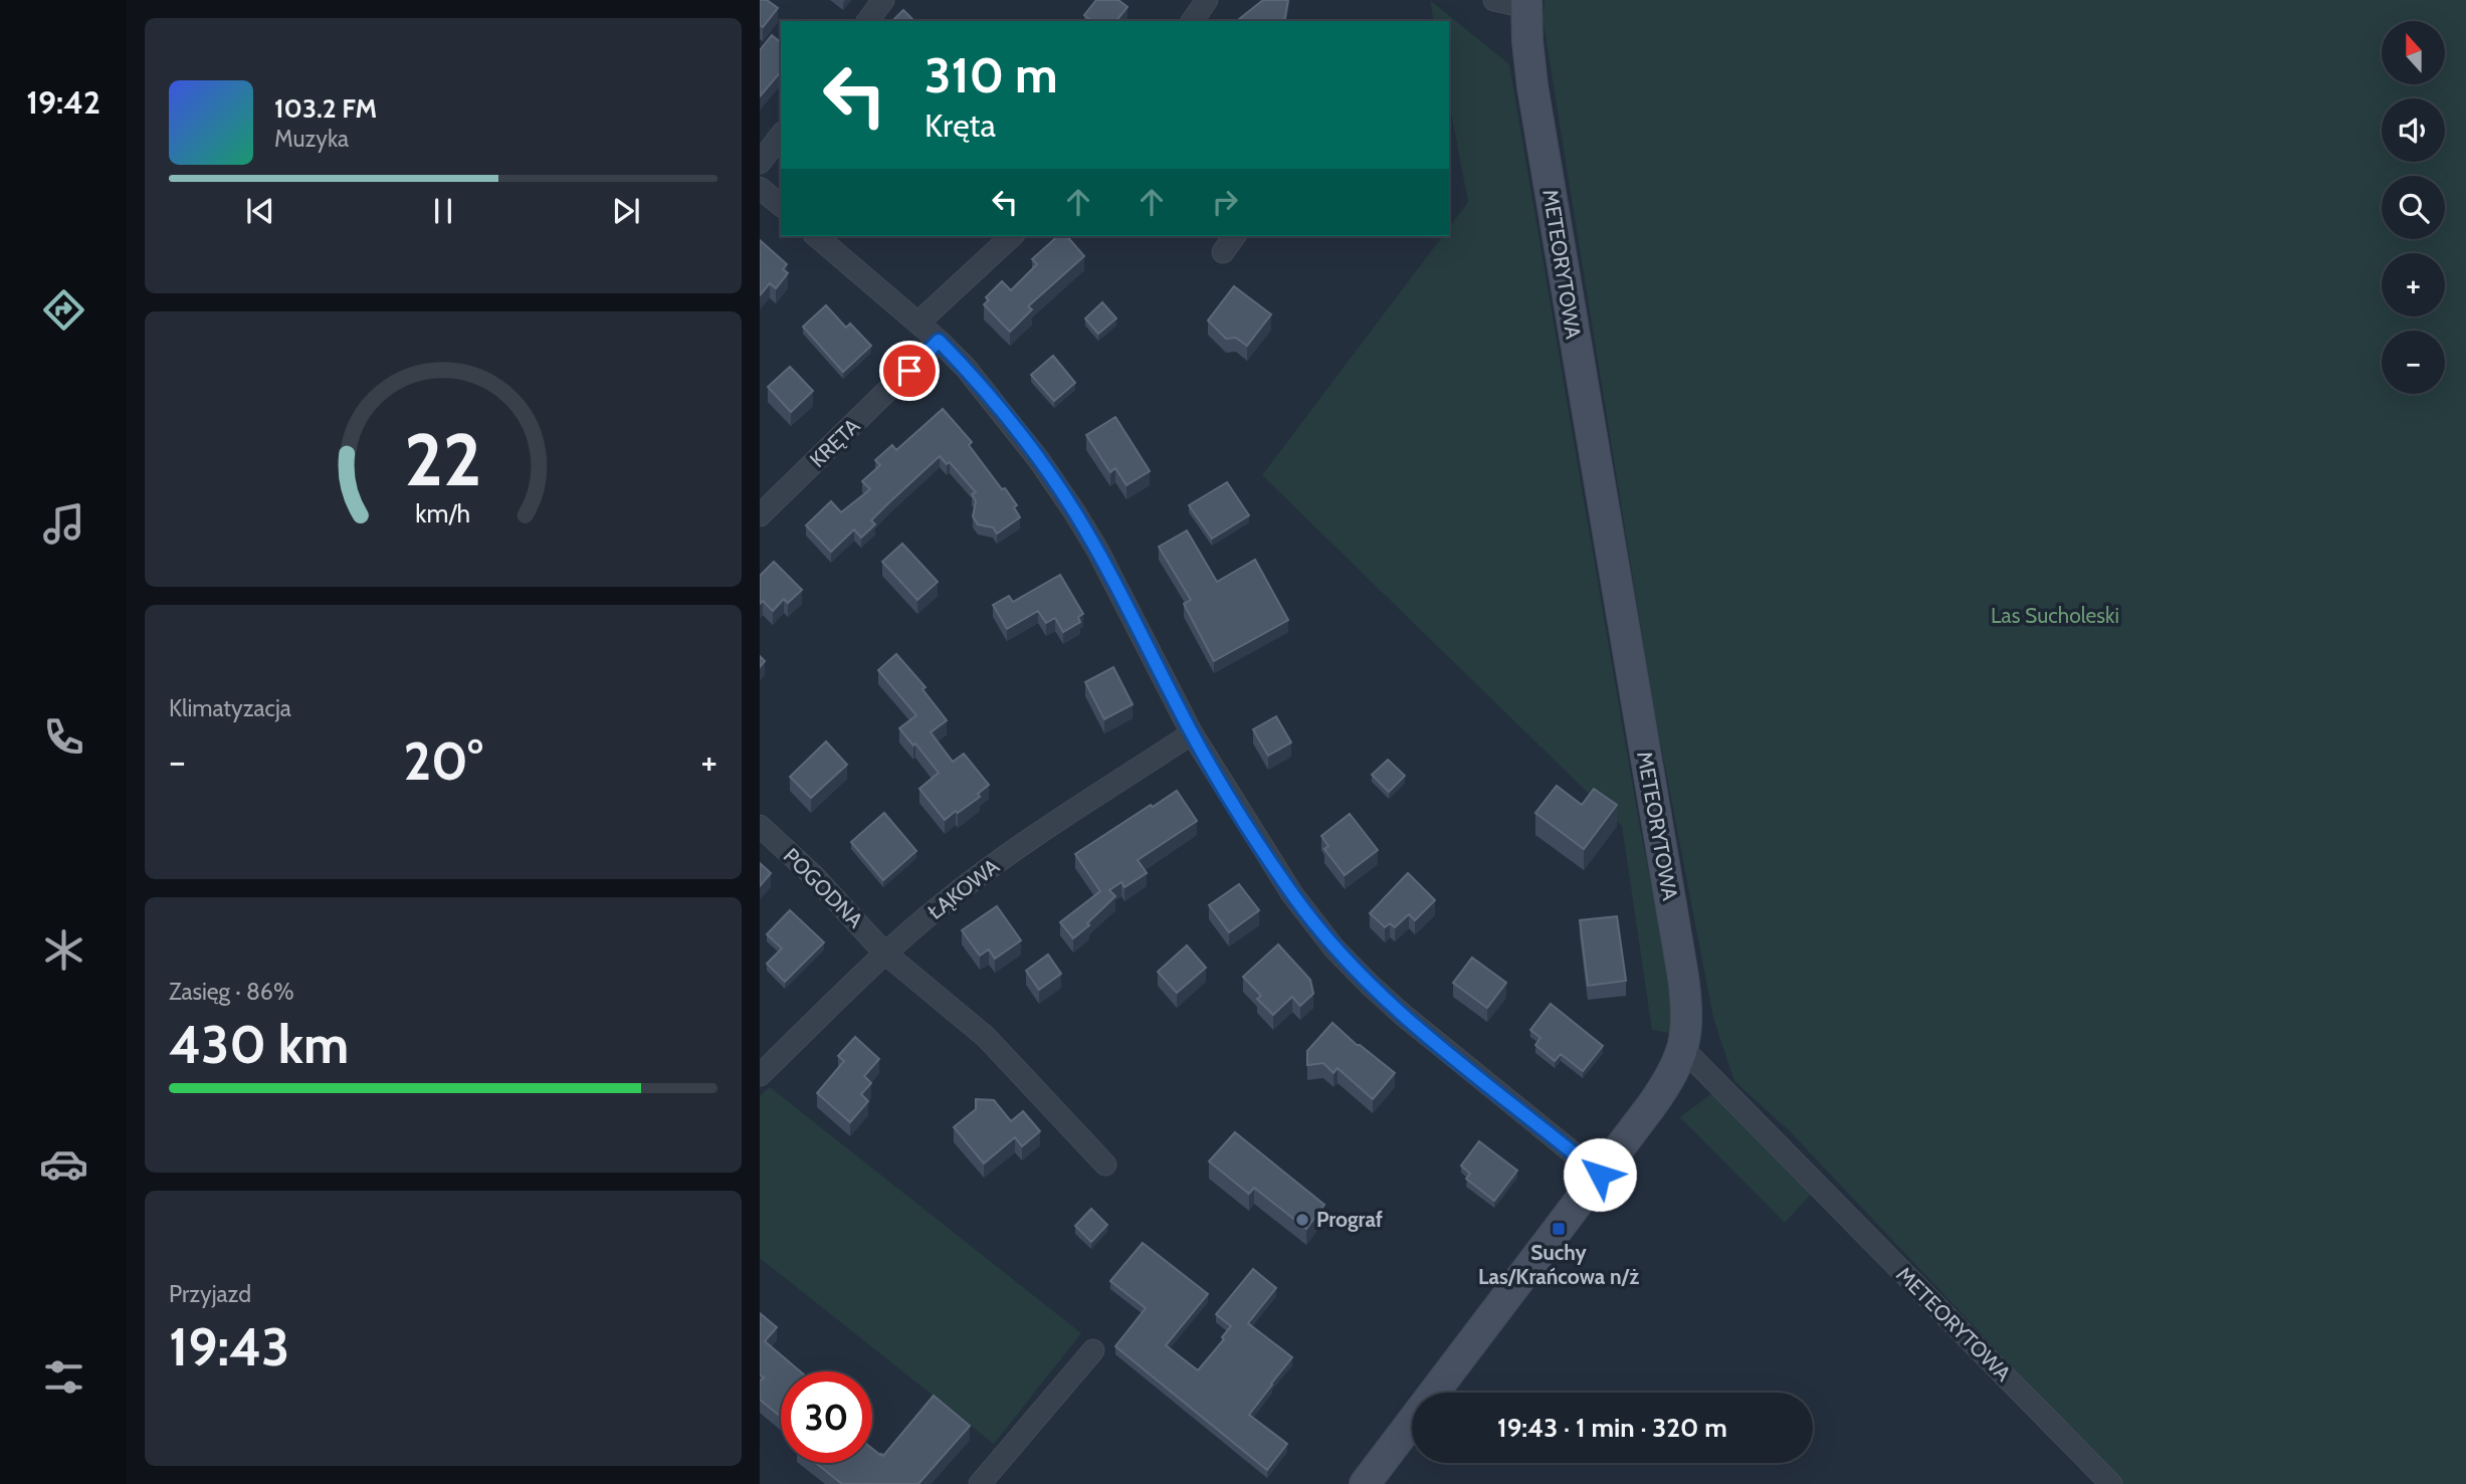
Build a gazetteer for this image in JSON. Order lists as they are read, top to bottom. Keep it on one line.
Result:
{"streets":{"street":["METEORYTOWA","KRĘTA","POGODNA","ŁĄKOWA"]},"crossings":[["POGODNA","ŁĄKOWA"]],"parks":["Las Sucholeski"],"places":{"other":["Prograf"],"transit":["Suchy Las/Krańcowa n/ż"]},"north":"top","page":{"tabs":"19:42","map_buttons":["+","−"],"turn":["310 m","Kręta"],"song":["103.2 FM","Muzyka"],"tile":["Klimatyzacja",["Zasięg · 86%","430 km"],["Przyjazd","19:43"]],"heat":["−","20°","+"],"limit":"30","trip":"19:43 · 1 min · 320 m","gauge":["22","km/h"]}}
